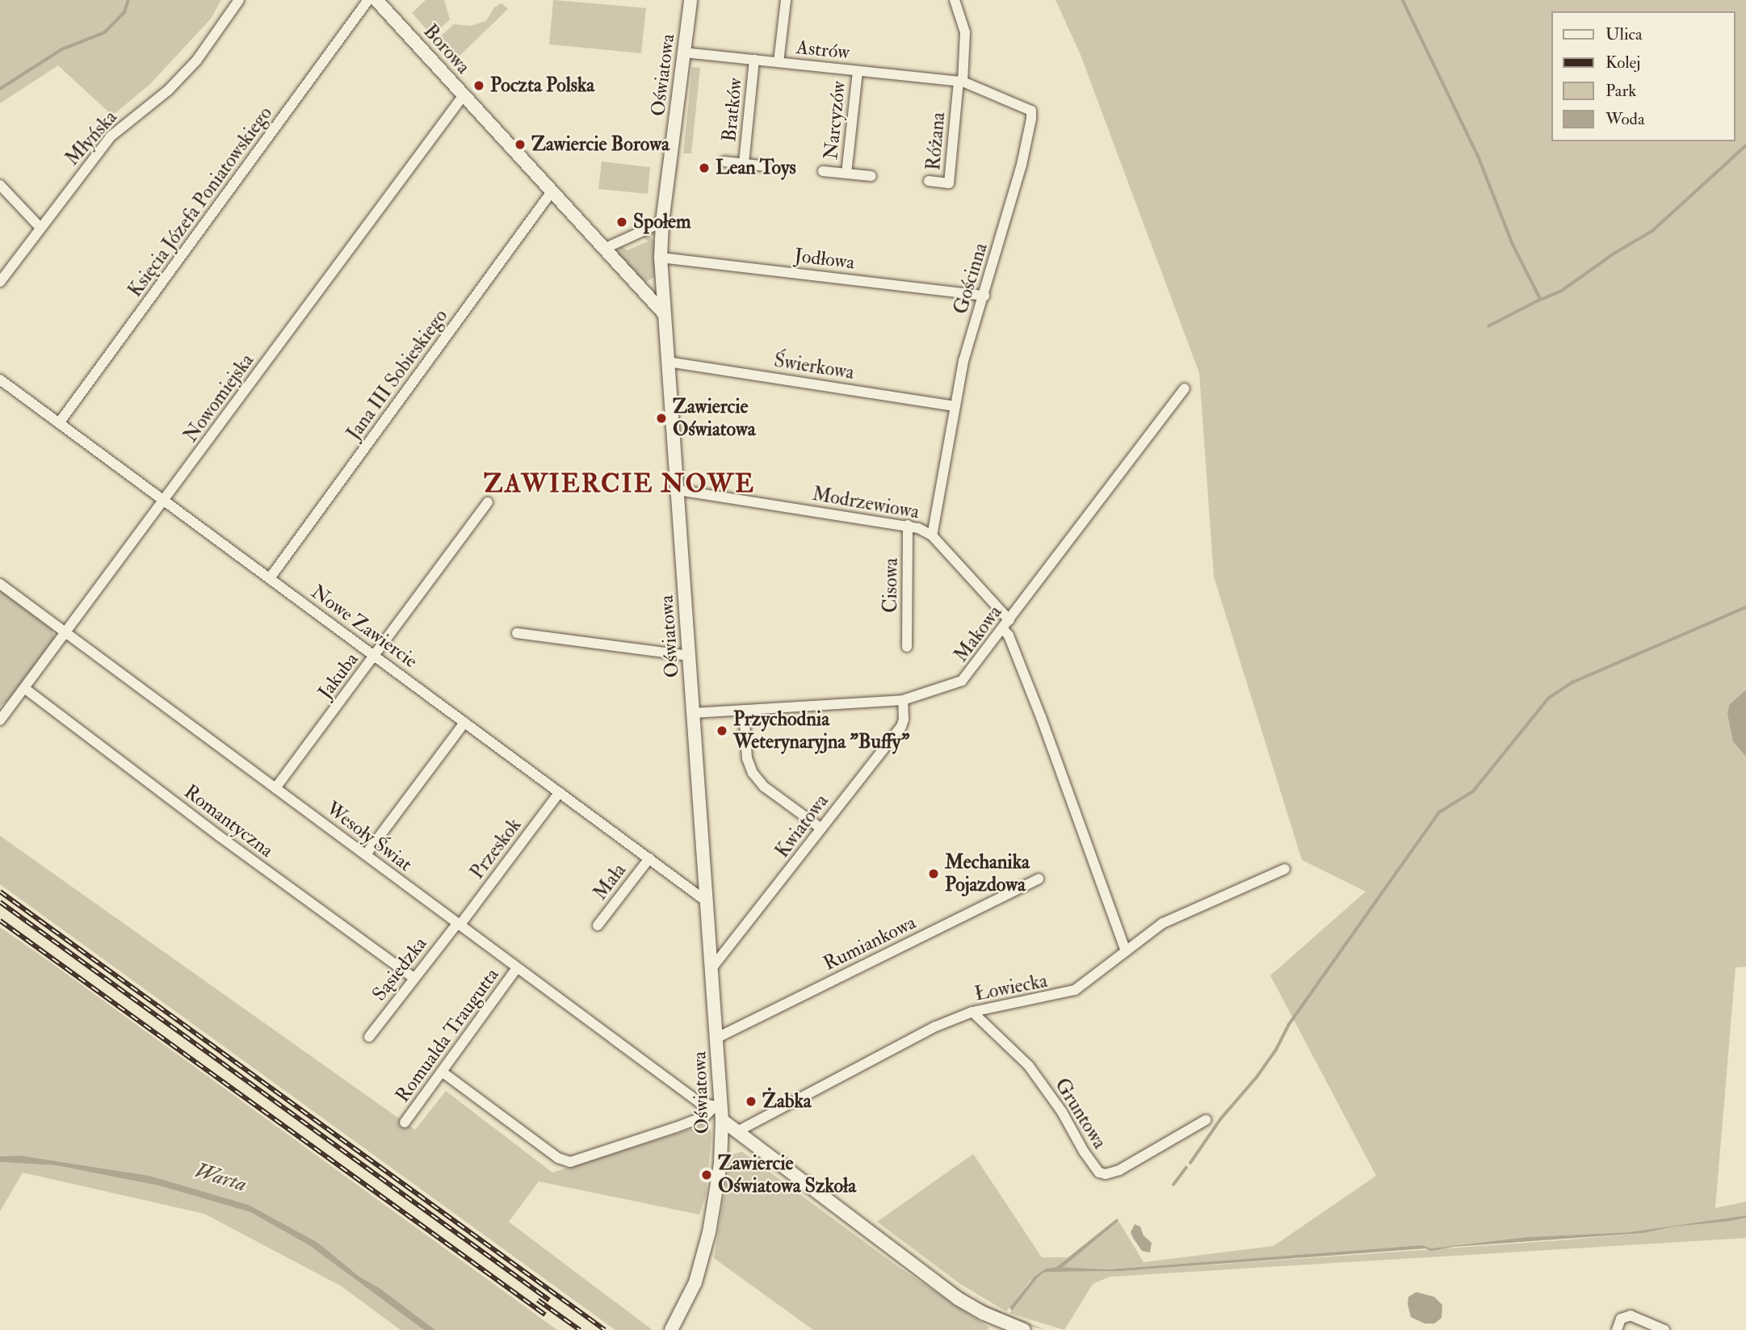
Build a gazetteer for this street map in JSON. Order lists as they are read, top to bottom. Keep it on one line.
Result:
{"streets":{"street":["Borowa","Astrów","Oświatowa","Bratków","Narcyzów","Młyńska","Różana","Księcia Józefa Poniatowskiego","Jodłowa","Gościnna","Świerkowa","Jana III Sobieskiego","Nowomiejska","Modrzewiowa","Cisowa","Nowe Zawiercie","Makowa","Jakuba","Romantyczna","Kwiatowa","Wesoły Świat","Przeskok","Mała","Rumiankowa","Sąsiedzka","Łowiecka","Romualda Traugutta","Gruntowa"]},"crossings":[["Borowa","Oświatowa"],["Borowa","Jana III Sobieskiego"],["Borowa","Nowomiejska"],["Astrów","Oświatowa"],["Astrów","Bratków"],["Astrów","Narcyzów"],["Astrów","Różana"],["Astrów","Gościnna"],["Oświatowa","Jodłowa"],["Oświatowa","Świerkowa"],["Oświatowa","Modrzewiowa"],["Oświatowa","Nowe Zawiercie"],["Oświatowa","Makowa"],["Oświatowa","Kwiatowa"],["Oświatowa","Wesoły Świat"],["Oświatowa","Rumiankowa"],["Różana","Gościnna"],["Księcia Józefa Poniatowskiego","Nowe Zawiercie"],["Jodłowa","Gościnna"],["Gościnna","Świerkowa"],["Gościnna","Modrzewiowa"],["Jana III Sobieskiego","Nowe Zawiercie"],["Nowomiejska","Nowe Zawiercie"],["Nowomiejska","Romantyczna"],["Nowomiejska","Wesoły Świat"],["Modrzewiowa","Cisowa"],["Modrzewiowa","Makowa"],["Modrzewiowa","Łowiecka"],["Nowe Zawiercie","Jakuba"],["Nowe Zawiercie","Przeskok"],["Nowe Zawiercie","Mała"],["Makowa","Kwiatowa"],["Jakuba","Wesoły Świat"],["Romantyczna","Sąsiedzka"],["Wesoły Świat","Przeskok"],["Wesoły Świat","Sąsiedzka"],["Wesoły Świat","Romualda Traugutta"],["Przeskok","Sąsiedzka"],["Łowiecka","Gruntowa"]],"districts":["ZAWIERCIE NOWE"],"water":["Warta"],"places":["Poczta Polska","Zawiercie Borowa","Lean Toys","Społem","Zawiercie Oświatowa","Przychodnia Weterynaryjna \"Buffy\"","Mechanika Pojazdowa","Żabka","Zawiercie Oświatowa Szkoła"],"legend":["Ulica","Kolej","Park","Woda"]}
